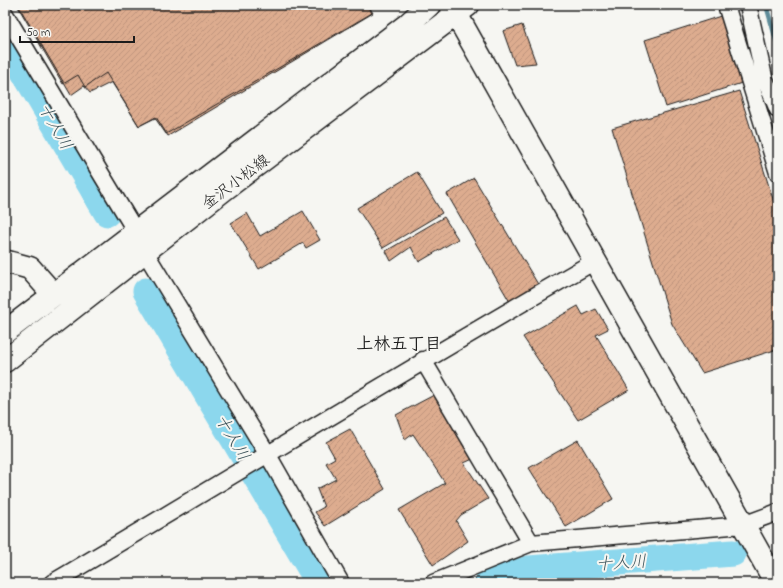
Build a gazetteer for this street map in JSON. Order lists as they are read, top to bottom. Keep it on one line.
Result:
{"streets":{"main road":["金沢小松線"]},"districts":["上林五丁目"],"water":["十人川"],"scale_bar":"50 m"}
